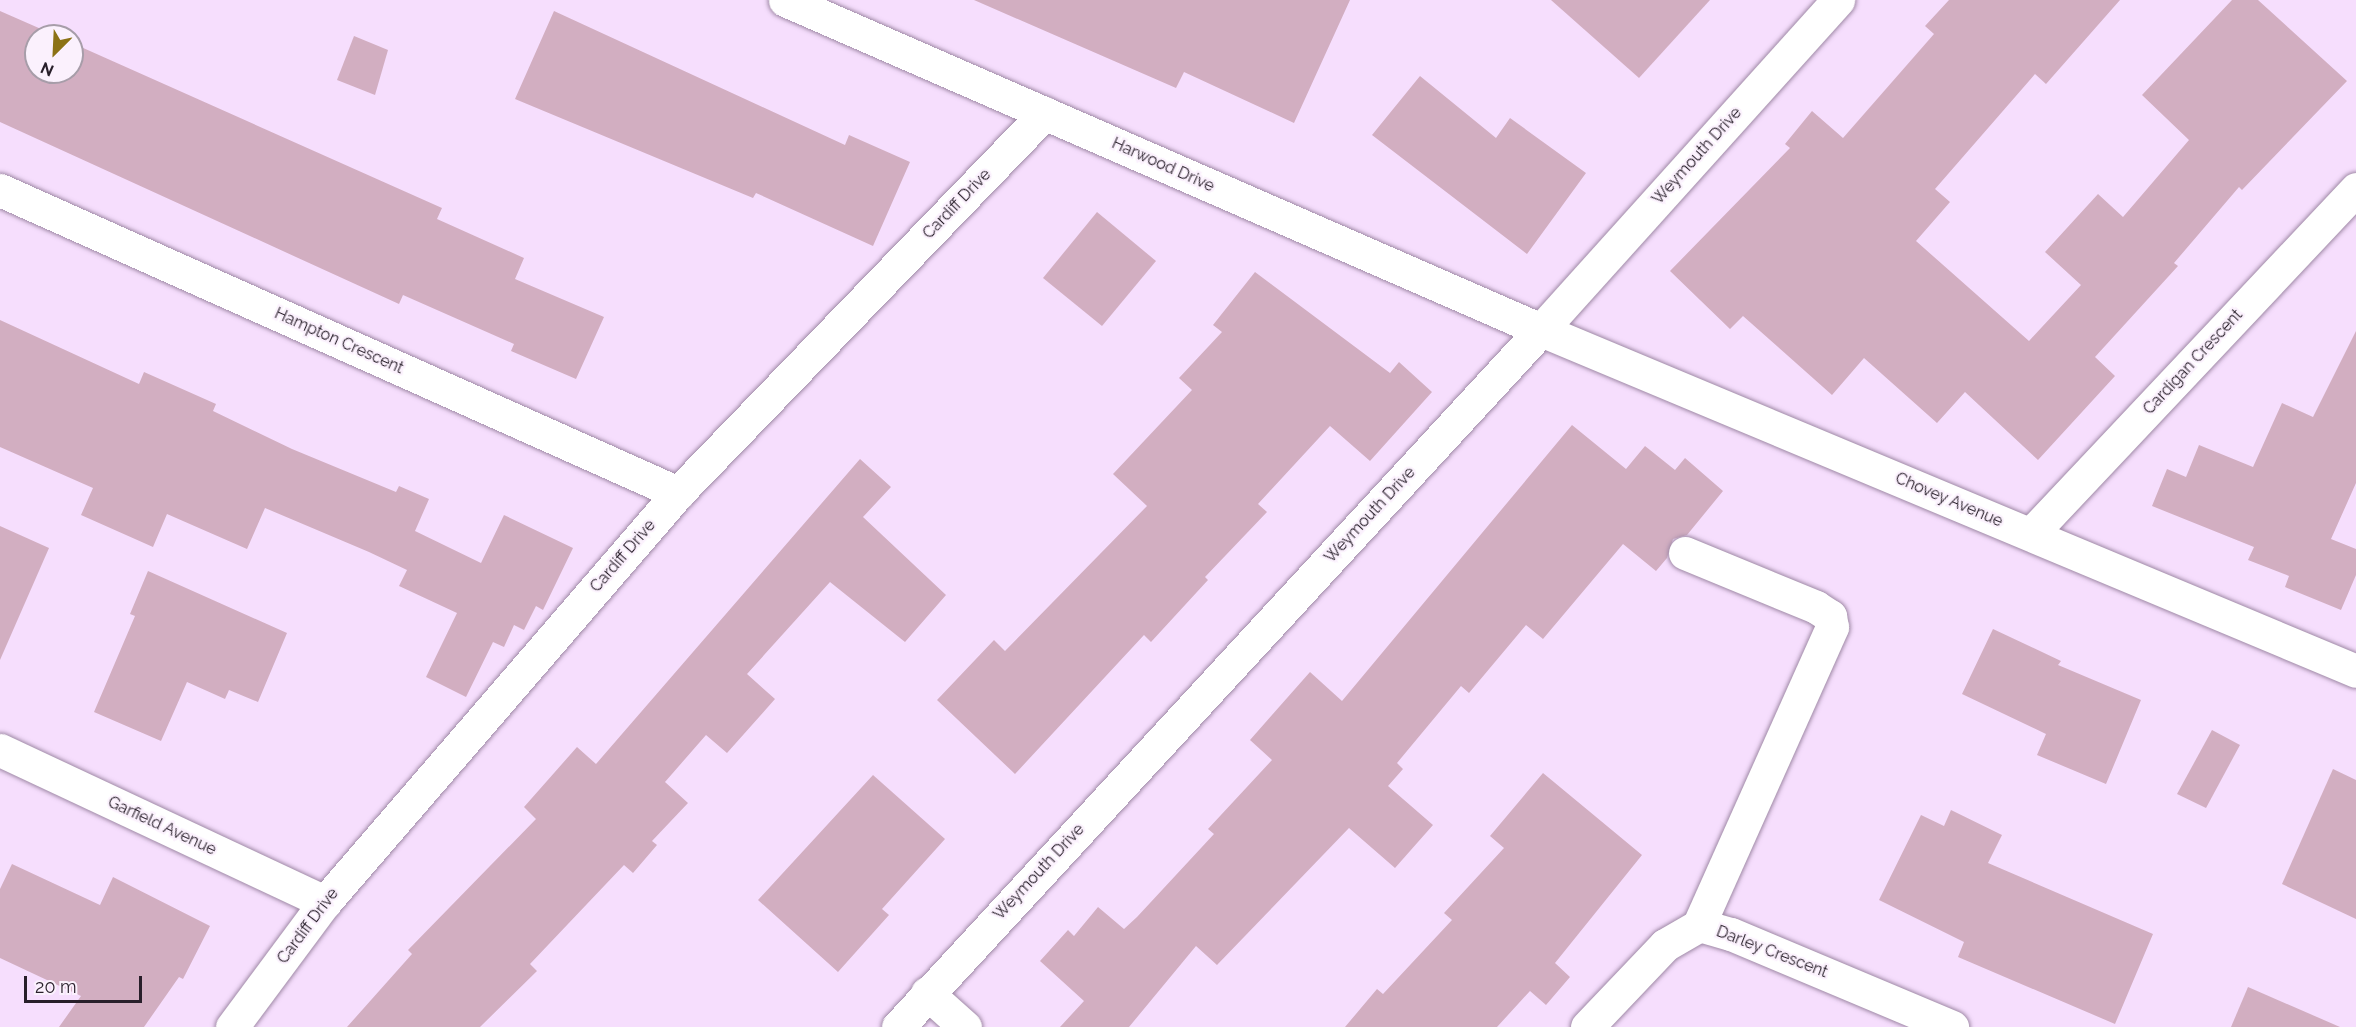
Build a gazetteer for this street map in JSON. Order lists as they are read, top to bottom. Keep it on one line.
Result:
{"streets":{"street":["Weymouth Drive","Harwood Drive","Cardiff Drive","Hampton Crescent","Cardigan Crescent","Chovey Avenue","Garfield Avenue","Darley Crescent"]},"crossings":[["Weymouth Drive","Harwood Drive"],["Weymouth Drive","Chovey Avenue"],["Harwood Drive","Cardiff Drive"],["Harwood Drive","Chovey Avenue"],["Cardiff Drive","Hampton Crescent"],["Cardiff Drive","Garfield Avenue"],["Cardigan Crescent","Chovey Avenue"]],"scale_bar":"20 m","north":"bottom left"}
